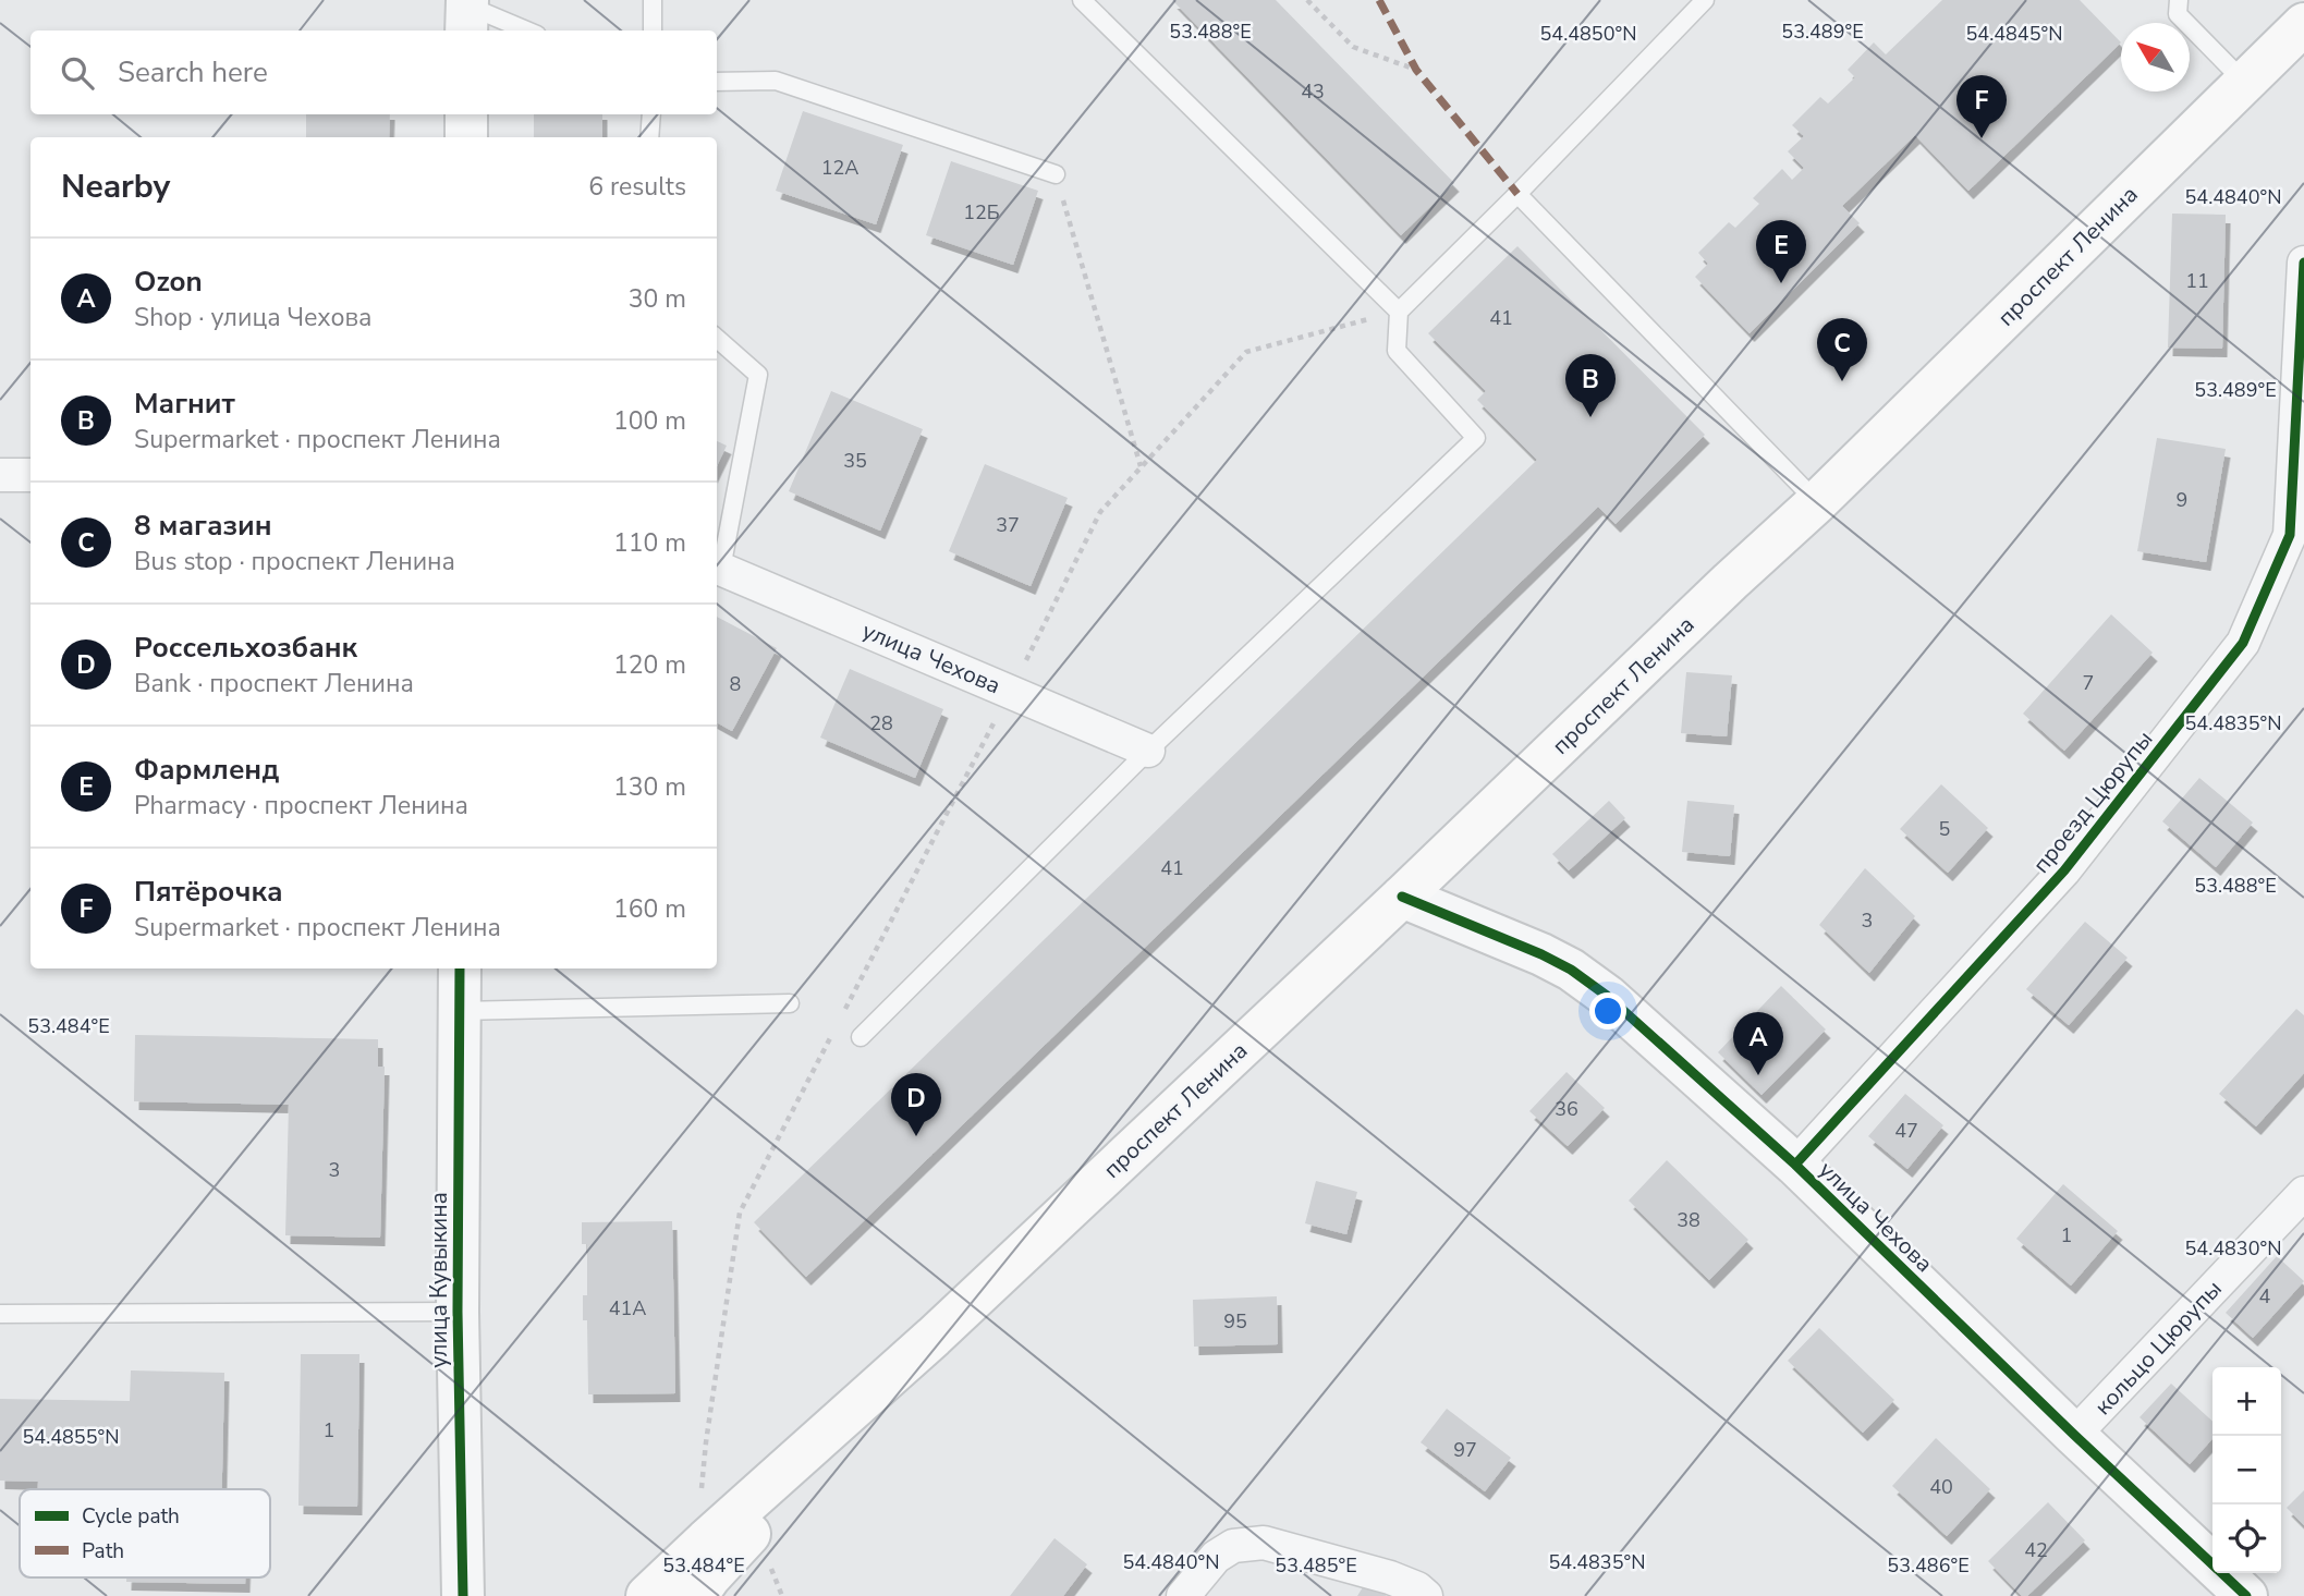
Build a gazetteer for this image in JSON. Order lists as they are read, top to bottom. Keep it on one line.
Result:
{"streets":{"main road":["проспект Ленина"],"street":["улица Чехова","проезд Цюрупы","улица Кувыкина","кольцо Цюрупы"]},"crossings":[["проспект Ленина","улица Чехова"],["улица Чехова","проезд Цюрупы"],["улица Чехова","кольцо Цюрупы"]],"house_numbers":["43","12А","12Б","11","41","35","9","37","7","8","28","5","41","3","36","47","3","38","1","4","41А","95","1","97","40","42"],"legend":["Cycle path","Path"],"north":"top left","page":{"search":"Search here","pins":["F","E","C","B","A","D"],"heading":["Nearby","6 results"],"list":[{"mark":"A","name":"Ozon","note":"Shop · улица Чехова","value":"30 m"},{"mark":"B","name":"Магнит","note":"Supermarket · проспект Ленина","value":"100 m"},{"mark":"C","name":"8 магазин","note":"Bus stop · проспект Ленина","value":"110 m"},{"mark":"D","name":"Россельхозбанк","note":"Bank · проспект Ленина","value":"120 m"},{"mark":"E","name":"Фармленд","note":"Pharmacy · проспект Ленина","value":"130 m"},{"mark":"F","name":"Пятёрочка","note":"Supermarket · проспект Ленина","value":"160 m"}],"map_buttons":["+","−"]},"coordinates":["53.488°E","53.489°E","54.4850°N","54.4845°N","54.4840°N","54.4835°N","53.484°E","54.4830°N","54.4855°N","53.485°E","53.486°E"]}
